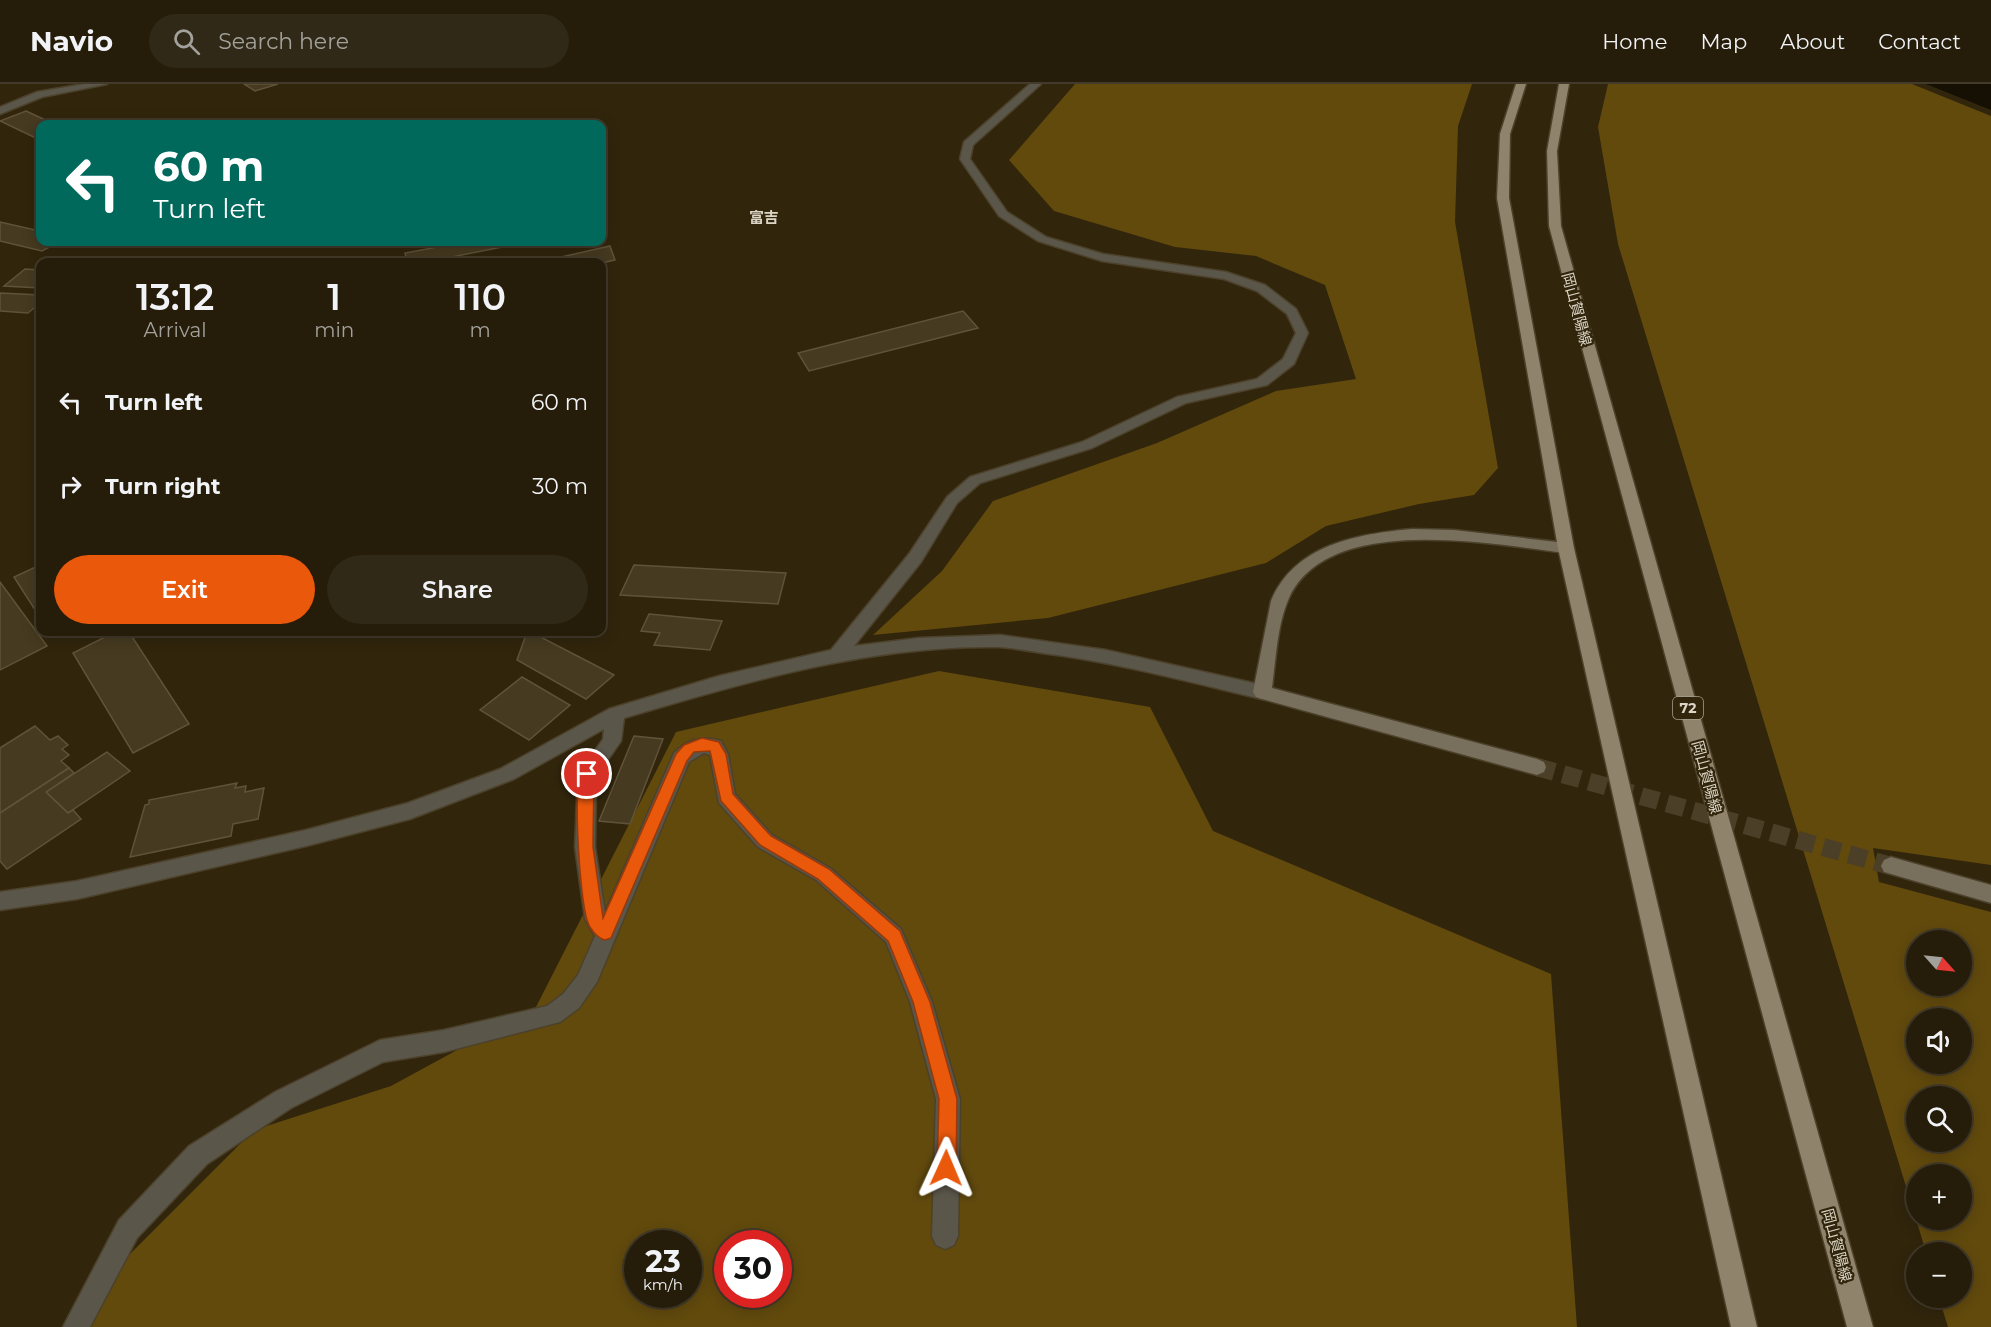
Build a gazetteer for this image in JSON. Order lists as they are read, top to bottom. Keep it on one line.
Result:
{"streets":{"main road":["岡山賀陽線","72"]},"districts":["富吉"],"north":"bottom right","page":{"header":"Navio","search":"Search here","nav":["Home","Map","About","Contact"],"turn":["60 m","Turn left"],"eta":["13:12","Arrival","1","min","110","m"],"list":[{"name":"Turn left","value":"60 m"},{"name":"Turn right","value":"30 m"}],"buttons":["Exit","Share"],"map_buttons":["+","−"],"speed":"23 km/h","limit":"30"}}
